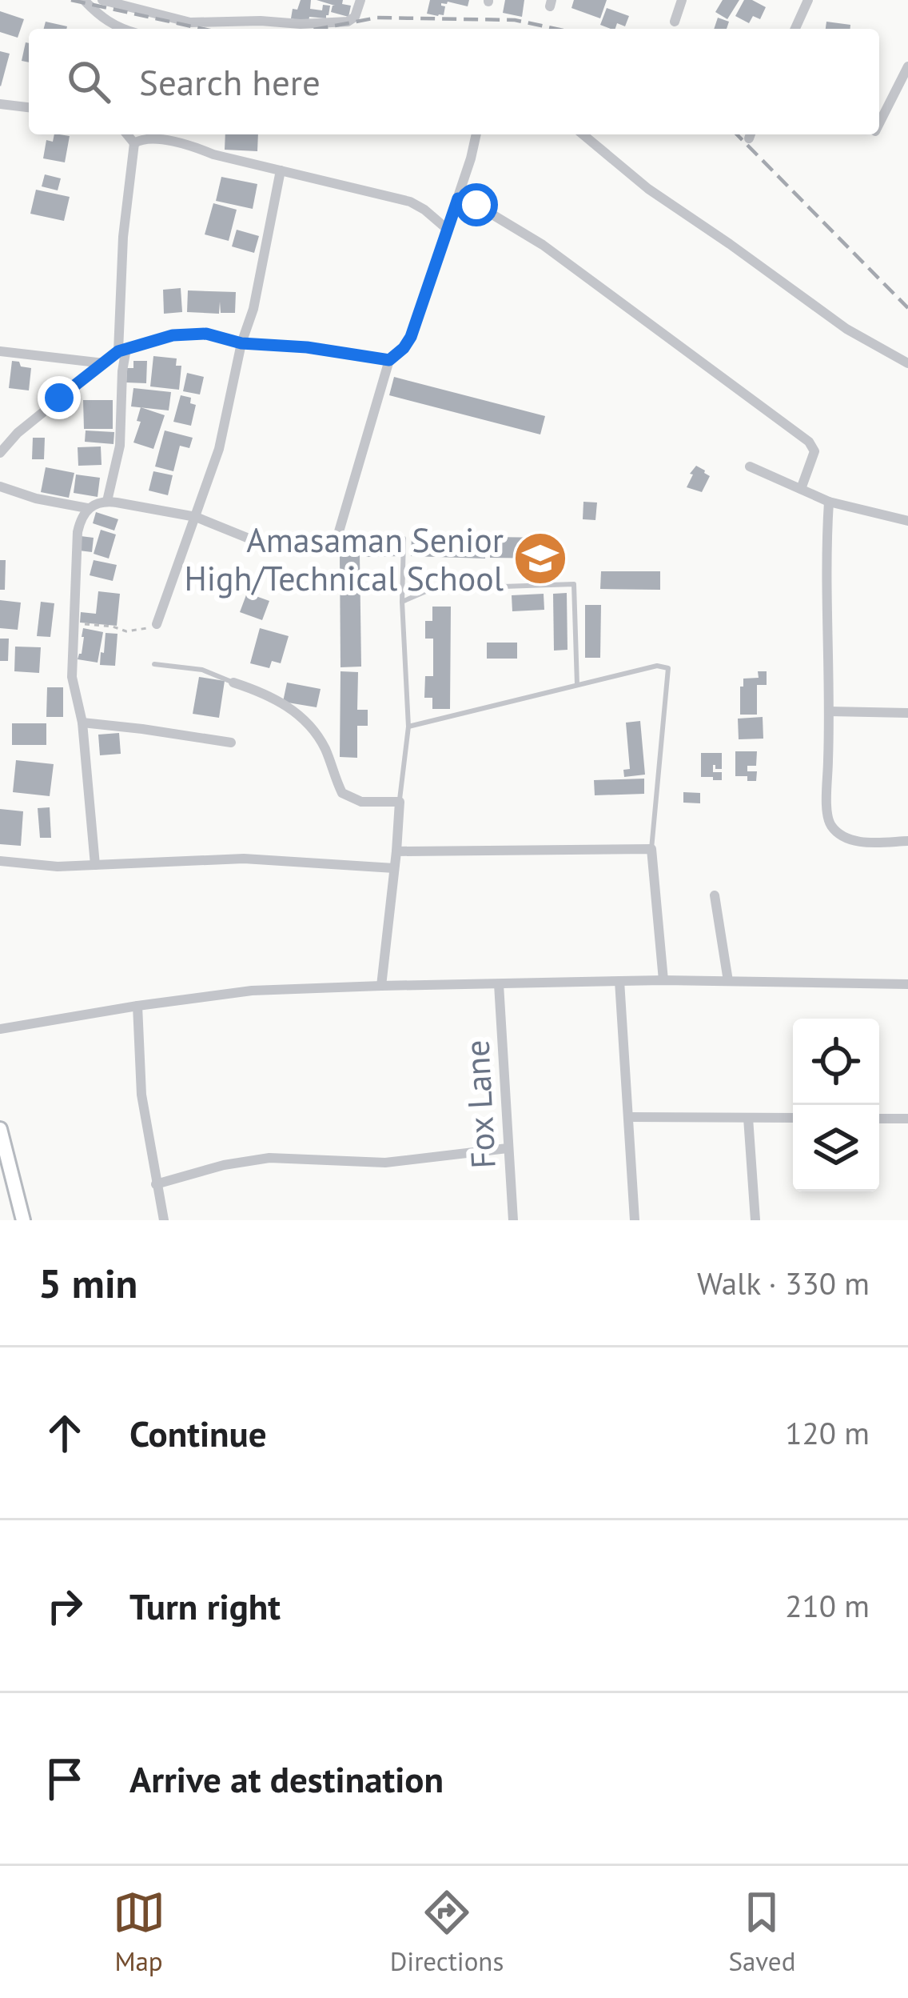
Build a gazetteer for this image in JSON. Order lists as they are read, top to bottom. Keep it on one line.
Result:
{"streets":{"street":["Fox Lane"]},"places":{"school or university":["Amasaman Senior High/Technical School"]},"page":{"search":"Search here","heading":["5 min","Walk · 330 m"],"list":[["Continue","120 m"],["Turn right","210 m"],"Arrive at destination"],"nav":["Map","Directions","Saved"]}}
